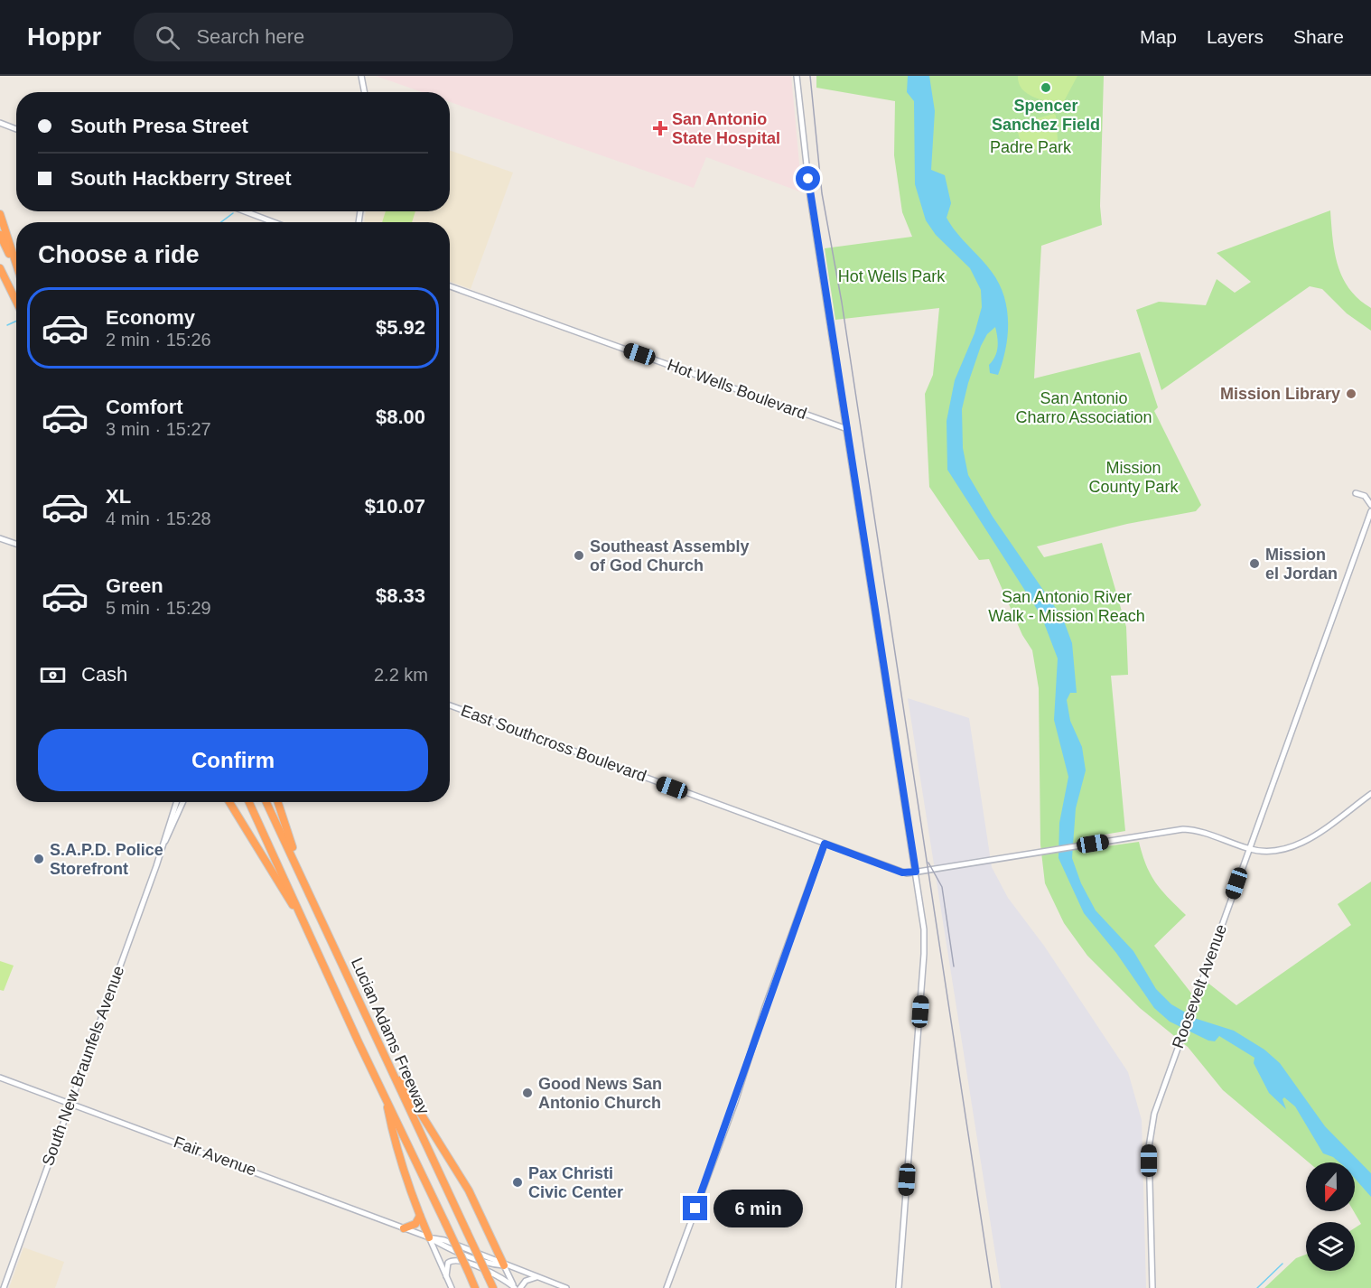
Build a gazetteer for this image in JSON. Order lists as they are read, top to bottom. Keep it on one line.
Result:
{"streets":{"highway":["Lucian Adams Freeway"],"main road":["Hot Wells Boulevard","East Southcross Boulevard","Roosevelt Avenue","South New Braunfels Avenue","Fair Avenue"]},"crossings":[["East Southcross Boulevard","Roosevelt Avenue"],["South New Braunfels Avenue","Fair Avenue"]],"parks":["Padre Park","Hot Wells Park","San Antonio Charro Association","Mission County Park","San Antonio River Walk - Mission Reach"],"places":{"other":["Spencer Sanchez Field","Mission Library","Southeast Assembly of God Church","Mission el Jordan","S.A.P.D. Police Storefront","Good News San Antonio Church","Pax Christi Civic Center"],"health":["San Antonio State Hospital"]},"north":"bottom","page":{"header":"Hoppr","search":"Search here","nav":["Map","Layers","Share"],"banner":["South Presa Street","South Hackberry Street"],"heading":"Choose a ride","list":[{"name":"Economy","note":"2 min · 15:26","value":"$5.92"},{"name":"Comfort","note":"3 min · 15:27","value":"$8.00"},{"name":"XL","note":"4 min · 15:28","value":"$10.07"},{"name":"Green","note":"5 min · 15:29","value":"$8.33"}],"pay":["Cash","2.2 km"],"buttons":"Confirm","bubble":"6 min"}}
